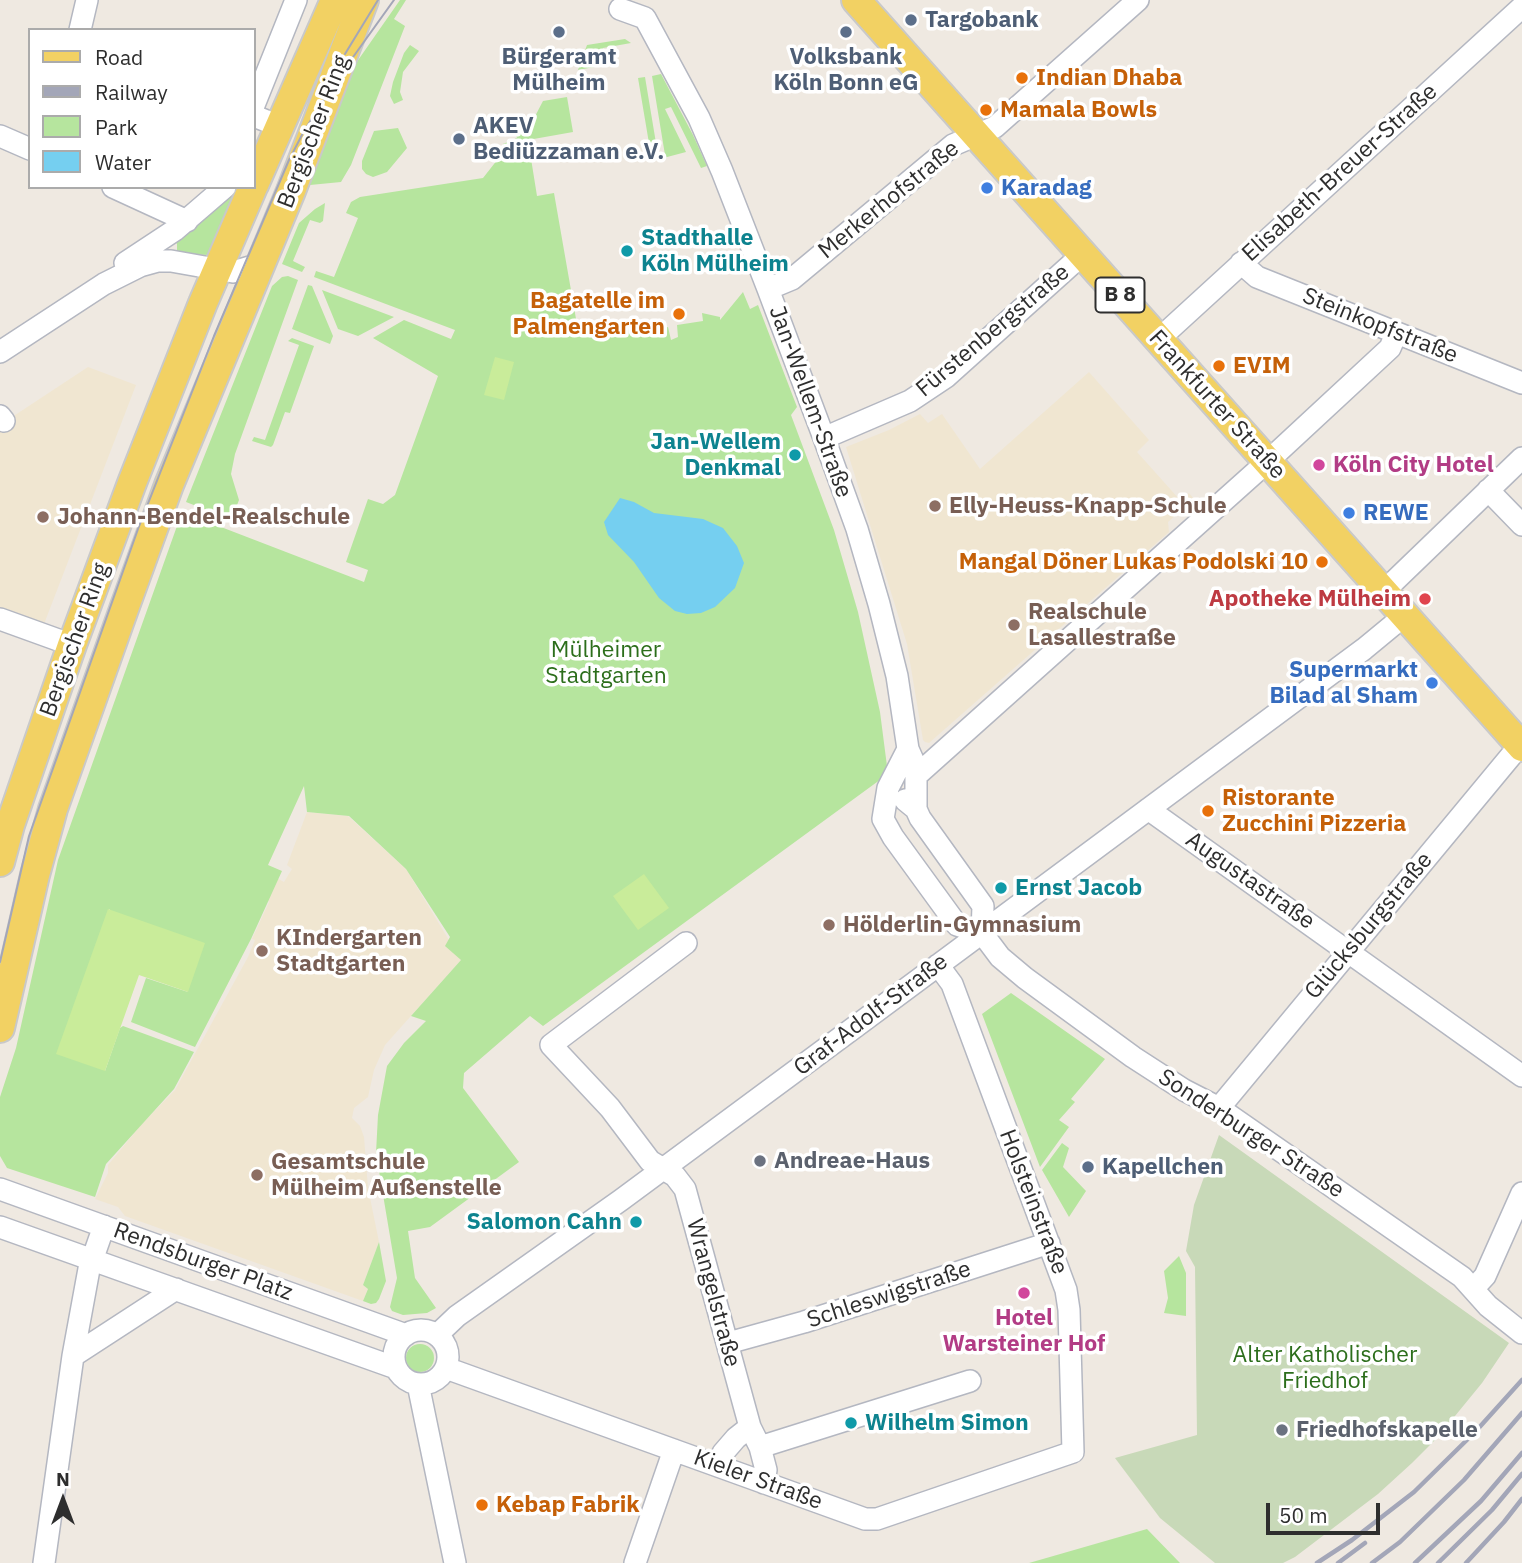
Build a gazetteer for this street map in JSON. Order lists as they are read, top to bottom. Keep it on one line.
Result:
{"streets":{"main road":["Bergischer Ring","B 8","Frankfurter Straße"],"street":["Elisabeth-Breuer-Straße","Merkerhofstraße","Steinkopfstraße","Fürstenbergstraße","Jan-Wellem-Straße","Augustastraße","Glücksburgstraße","Graf-Adolf-Straße","Sonderburger Straße","Holsteinstraße","Rendsburger Platz","Wrangelstraße","Schleswigstraße","Kieler Straße"]},"crossings":[["Elisabeth-Breuer-Straße","Steinkopfstraße"],["Elisabeth-Breuer-Straße","Frankfurter Straße"],["Merkerhofstraße","Jan-Wellem-Straße"],["Merkerhofstraße","Frankfurter Straße"],["Fürstenbergstraße","Jan-Wellem-Straße"],["Fürstenbergstraße","Frankfurter Straße"],["Frankfurter Straße","Glücksburgstraße"],["Frankfurter Straße","Graf-Adolf-Straße"],["Augustastraße","Glücksburgstraße"],["Augustastraße","Graf-Adolf-Straße"],["Glücksburgstraße","Sonderburger Straße"],["Graf-Adolf-Straße","Sonderburger Straße"],["Graf-Adolf-Straße","Holsteinstraße"],["Graf-Adolf-Straße","Rendsburger Platz"],["Graf-Adolf-Straße","Wrangelstraße"],["Graf-Adolf-Straße","Kieler Straße"],["Holsteinstraße","Schleswigstraße"],["Holsteinstraße","Kieler Straße"],["Rendsburger Platz","Kieler Straße"],["Wrangelstraße","Schleswigstraße"],["Wrangelstraße","Kieler Straße"]],"parks":["Mülheimer Stadtgarten","Alter Katholischer Friedhof"],"places":["Targobank","Bürgeramt Mülheim","Volksbank Köln Bonn eG","Indian Dhaba","Mamala Bowls","AKEV Bediüzzaman e.V.","Karadag","Stadthalle Köln Mülheim","Bagatelle im Palmengarten","EVIM","Jan-Wellem Denkmal","Köln City Hotel","Elly-Heuss-Knapp-Schule","REWE","Johann-Bendel-Realschule","Mangal Döner Lukas Podolski 10","Apotheke Mülheim","Realschule Lasallestraße","Supermarkt Bilad al Sham","Ristorante Zucchini Pizzeria","Ernst Jacob","Hölderlin-Gymnasium","KIndergarten Stadtgarten","Andreae-Haus","Kapellchen","Gesamtschule Mülheim Außenstelle","Salomon Cahn","Hotel Warsteiner Hof","Wilhelm Simon","Friedhofskapelle","Kebap Fabrik"],"legend":["Road","Railway","Park","Water"],"scale_bar":"50 m","north":"top"}
